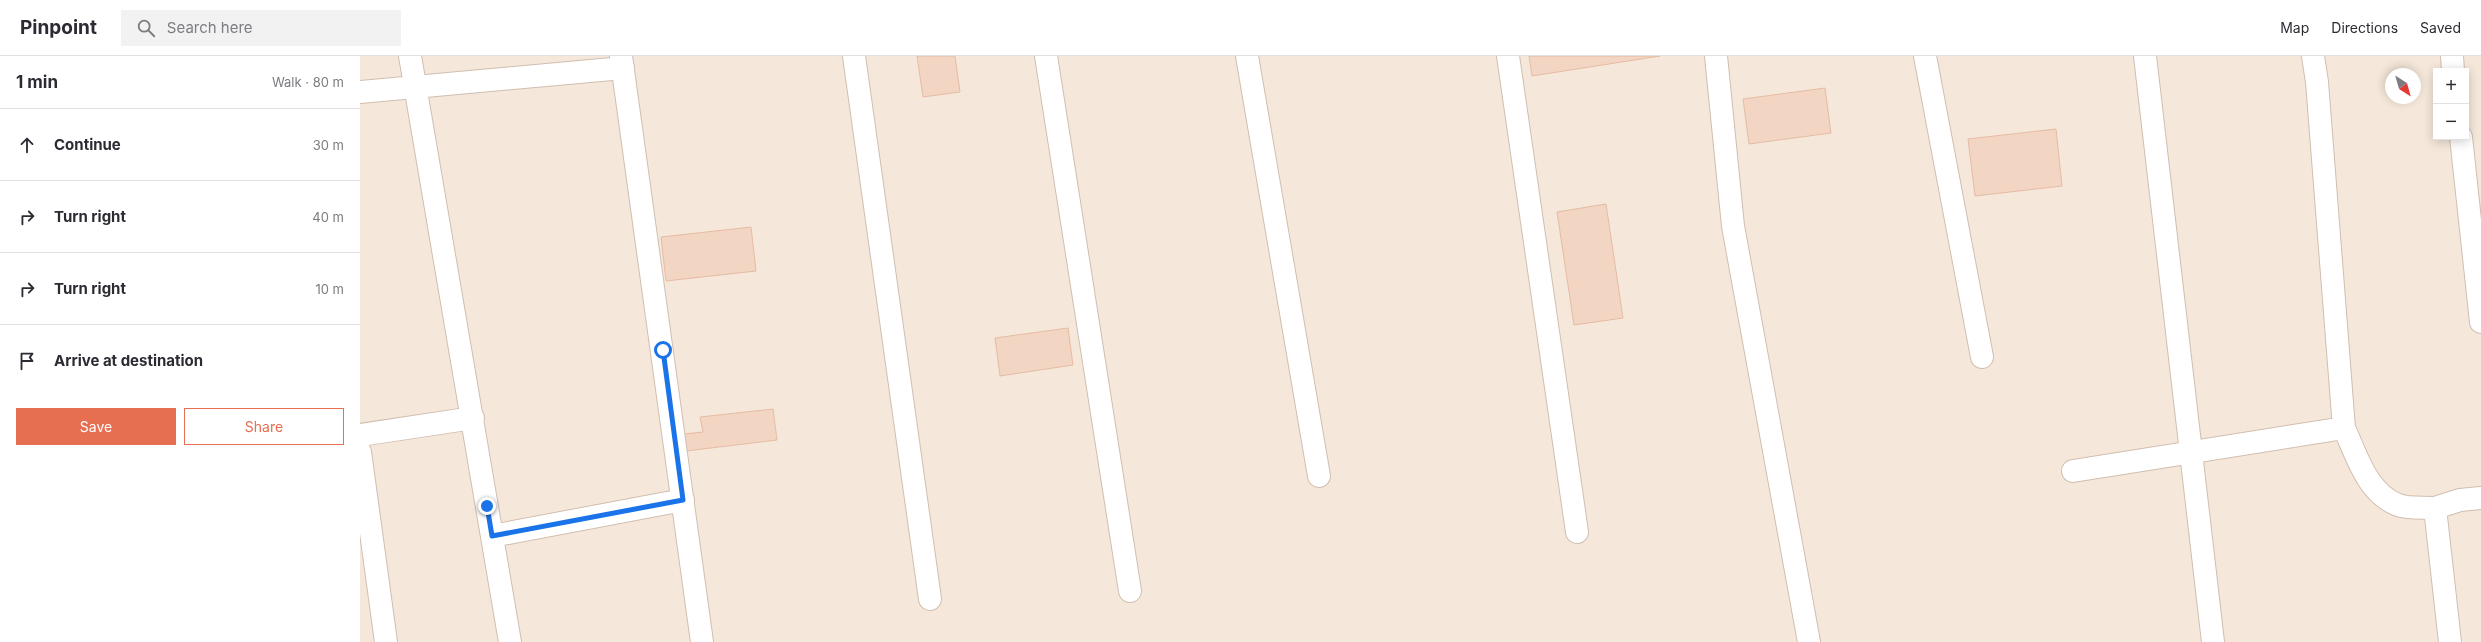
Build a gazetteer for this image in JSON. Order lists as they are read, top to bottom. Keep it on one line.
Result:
{"north":"bottom right","page":{"header":"Pinpoint","search":"Search here","nav":["Map","Directions","Saved"],"heading":["1 min","Walk · 80 m"],"map_buttons":["+","−"],"list":[["Continue","30 m"],["Turn right","40 m"],["Turn right","10 m"],"Arrive at destination"],"buttons":["Save","Share"]}}
